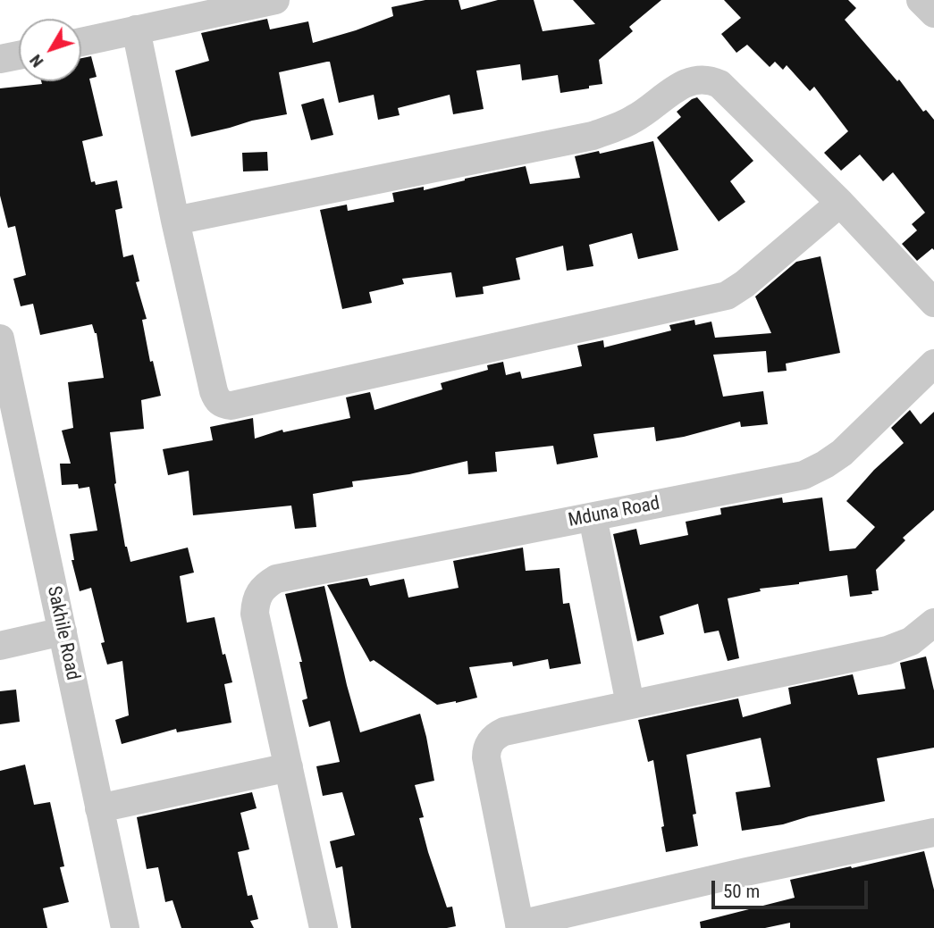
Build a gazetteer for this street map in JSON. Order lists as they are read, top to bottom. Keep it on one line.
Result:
{"streets":{"street":["Mduna Road","Sakhile Road"]},"scale_bar":"50 m","north":"bottom left"}
